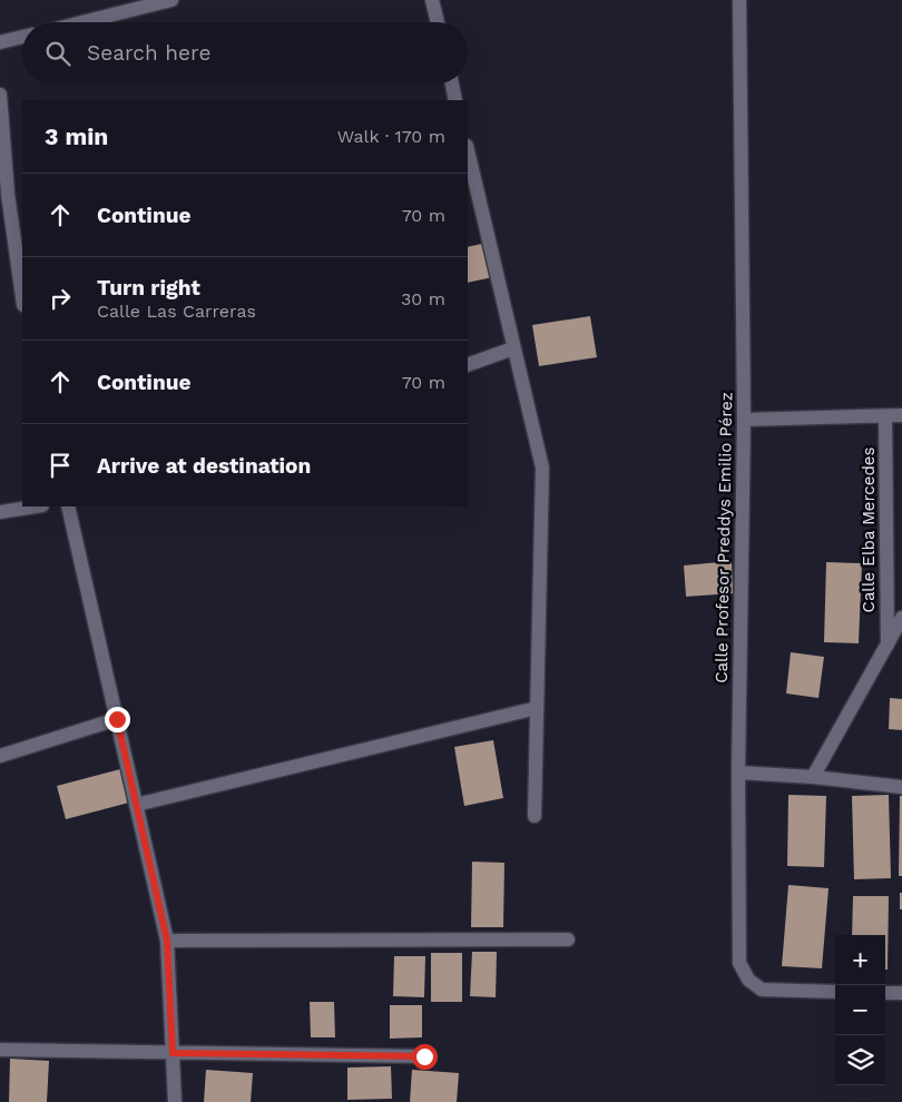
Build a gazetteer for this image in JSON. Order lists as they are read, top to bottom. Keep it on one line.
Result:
{"streets":{"street":["Calle Elba Mercedes","Calle Profesor Preddys Emilio Pérez"]},"page":{"search":"Search here","heading":["3 min","Walk · 170 m"],"list":[["Continue","70 m"],["Turn right","Calle Las Carreras","30 m"],["Continue","70 m"],"Arrive at destination"],"map_buttons":["+","−"]}}
